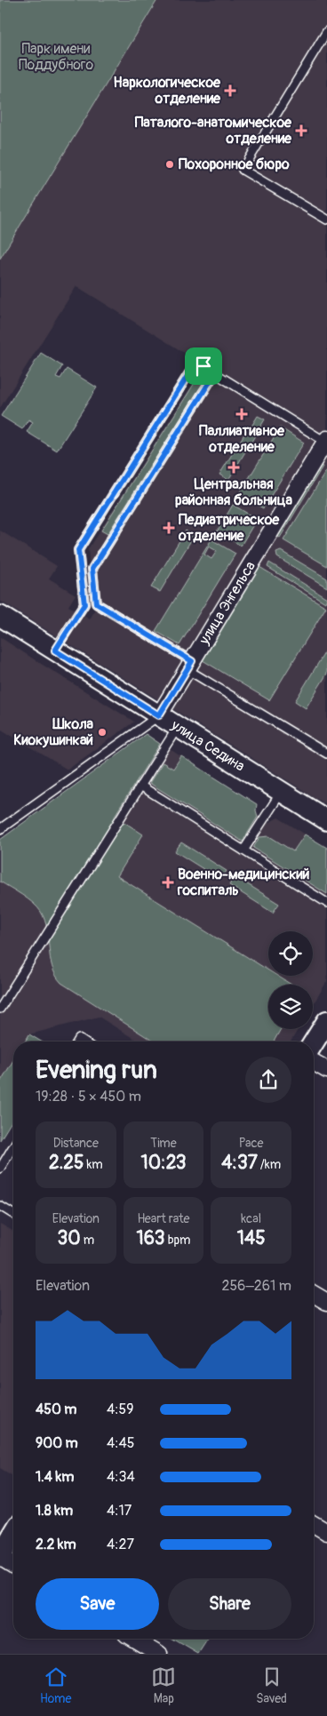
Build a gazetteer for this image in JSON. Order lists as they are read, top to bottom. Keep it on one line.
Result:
{"streets":{"street":["улица Энгельса","улица Седина"]},"crossings":[["улица Энгельса","улица Седина"]],"parks":["Парк имени Поддубного"],"places":{"health":["Наркологическое отделение","Паталого-анатомическое отделение","Паллиативное отделение","Центральная районная больница","Педиатрическое отделение","Военно-медицинский госпиталь"],"other":["Похоронное бюро","Школа Киокушинкай"]},"page":{"heading":["Evening run","19:28 · 5 × 450 m"],"stats":[["Distance","2.25 km"],["Time","10:23"],["Pace","4:37 /km"],["Elevation","30 m"],["Heart rate","163 bpm"],["kcal","145"]],"chart":["Elevation","256–261 m"],"list":[{"name":"450 m","note":"4:59"},{"name":"900 m","note":"4:45"},{"name":"1.4 km","note":"4:34"},{"name":"1.8 km","note":"4:17"},{"name":"2.2 km","note":"4:27"}],"buttons":["Save","Share"],"tabs":["Home","Map","Saved"]}}
